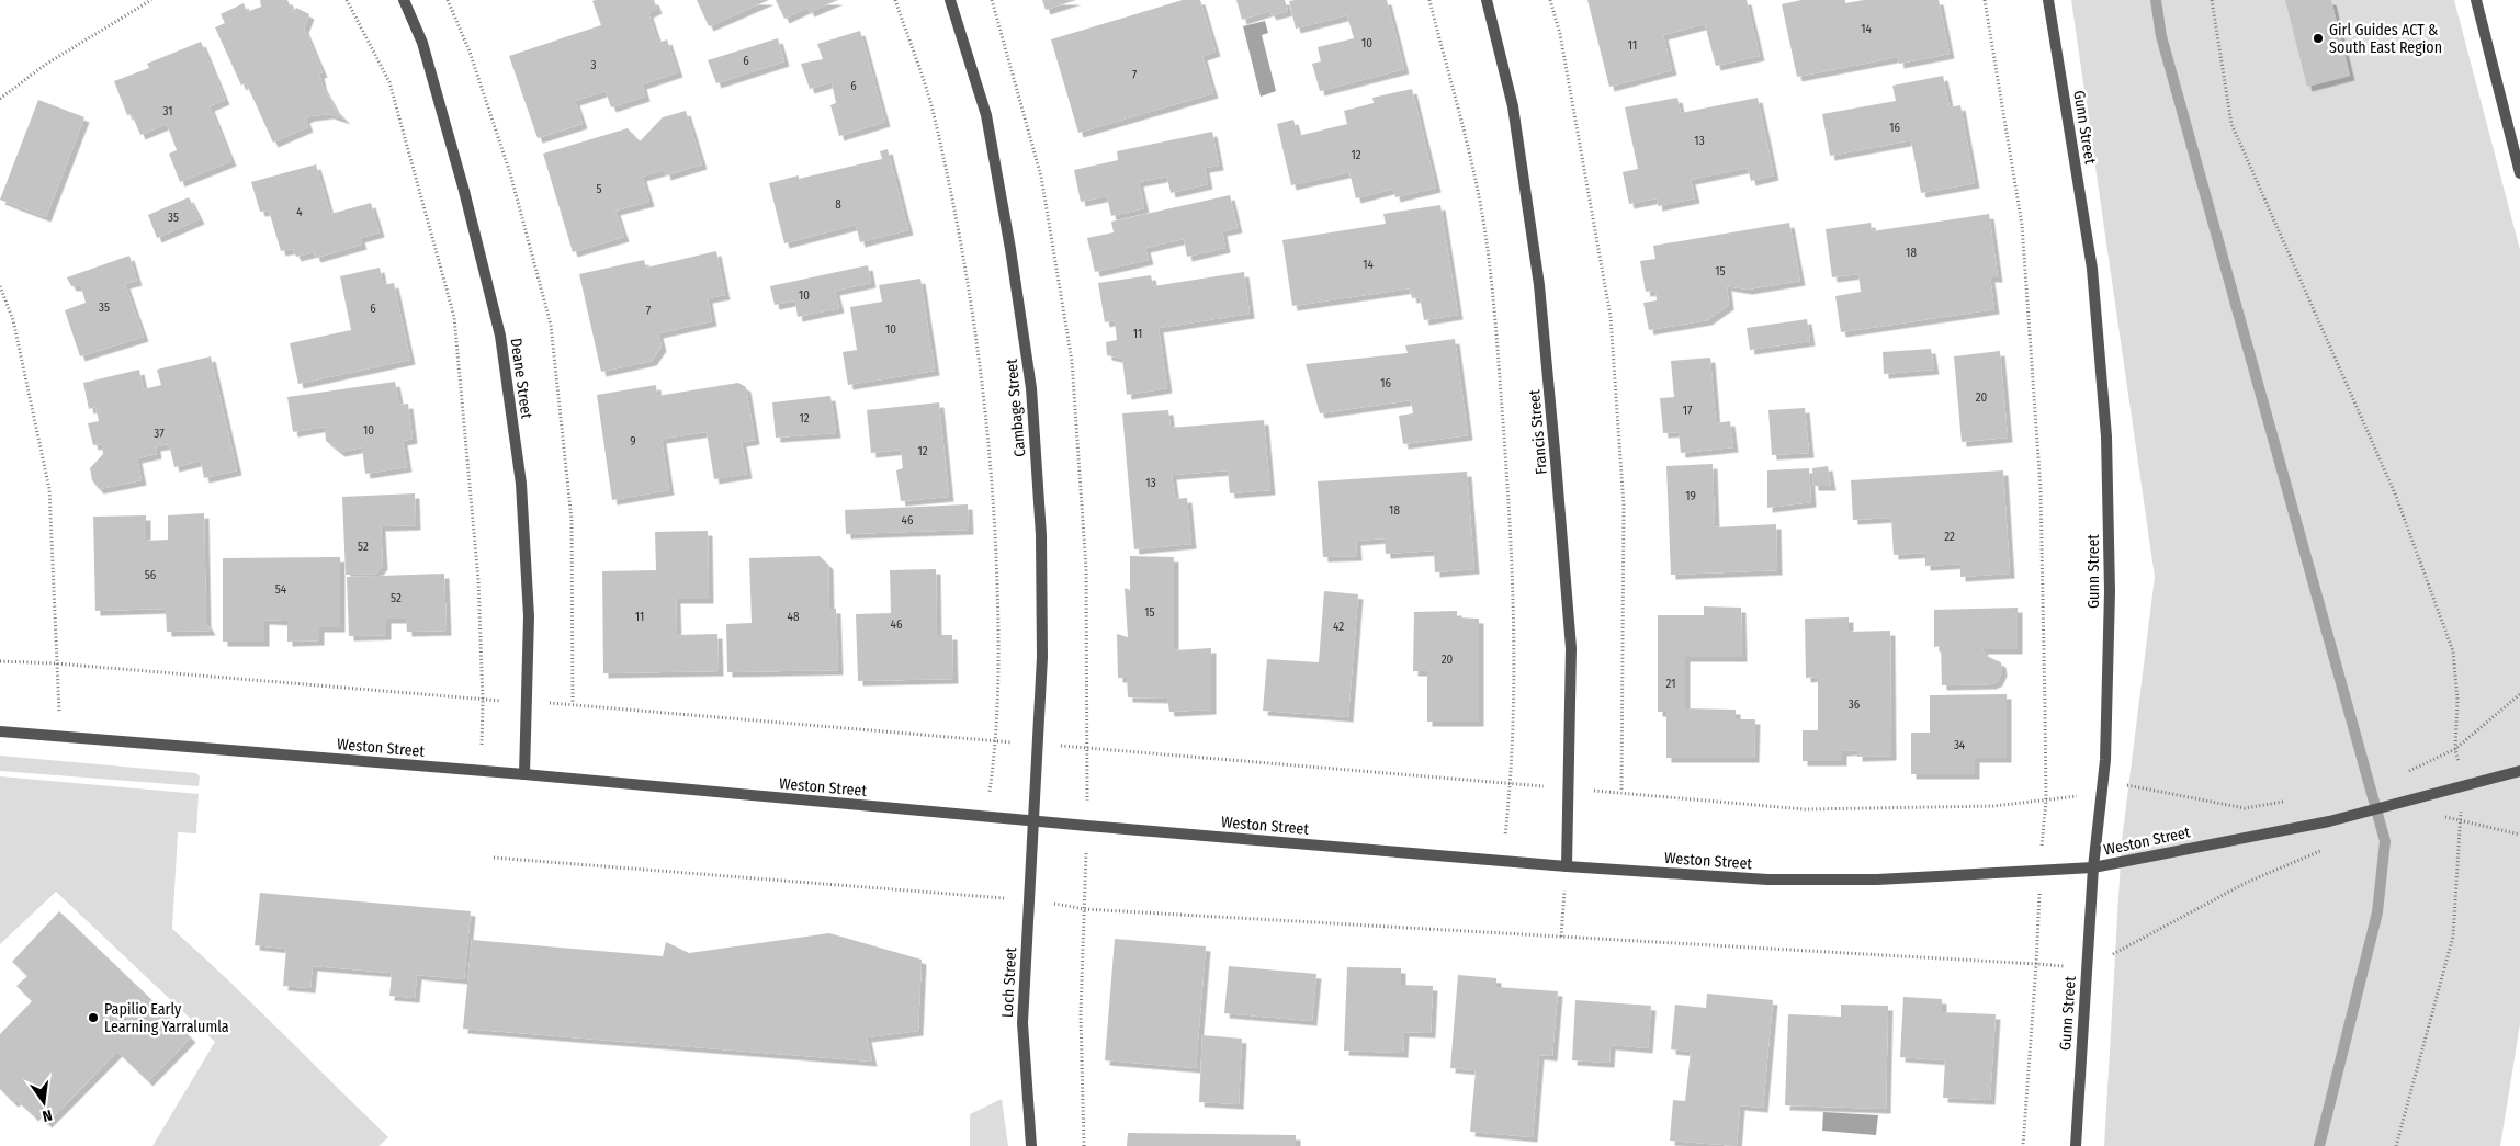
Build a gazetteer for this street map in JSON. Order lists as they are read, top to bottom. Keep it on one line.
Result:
{"streets":{"street":["Gunn Street","Deane Street","Cambage Street","Francis Street","Weston Street","Loch Street"]},"crossings":[["Gunn Street","Weston Street"],["Deane Street","Weston Street"],["Cambage Street","Weston Street"],["Cambage Street","Loch Street"],["Francis Street","Weston Street"],["Weston Street","Loch Street"]],"places":["Girl Guides ACT & South East Region","Papilio Early Learning Yarralumla"],"house_numbers":["14","10","11","6","3","7","6","31","16","13","12","5","8","4","35","18","14","15","10","35","6","7","10","11","16","20","17","12","10","37","9","12","13","19","18","46","22","52","56","54","52","15","11","48","46","42","20","21","36","34"],"north":"bottom"}
